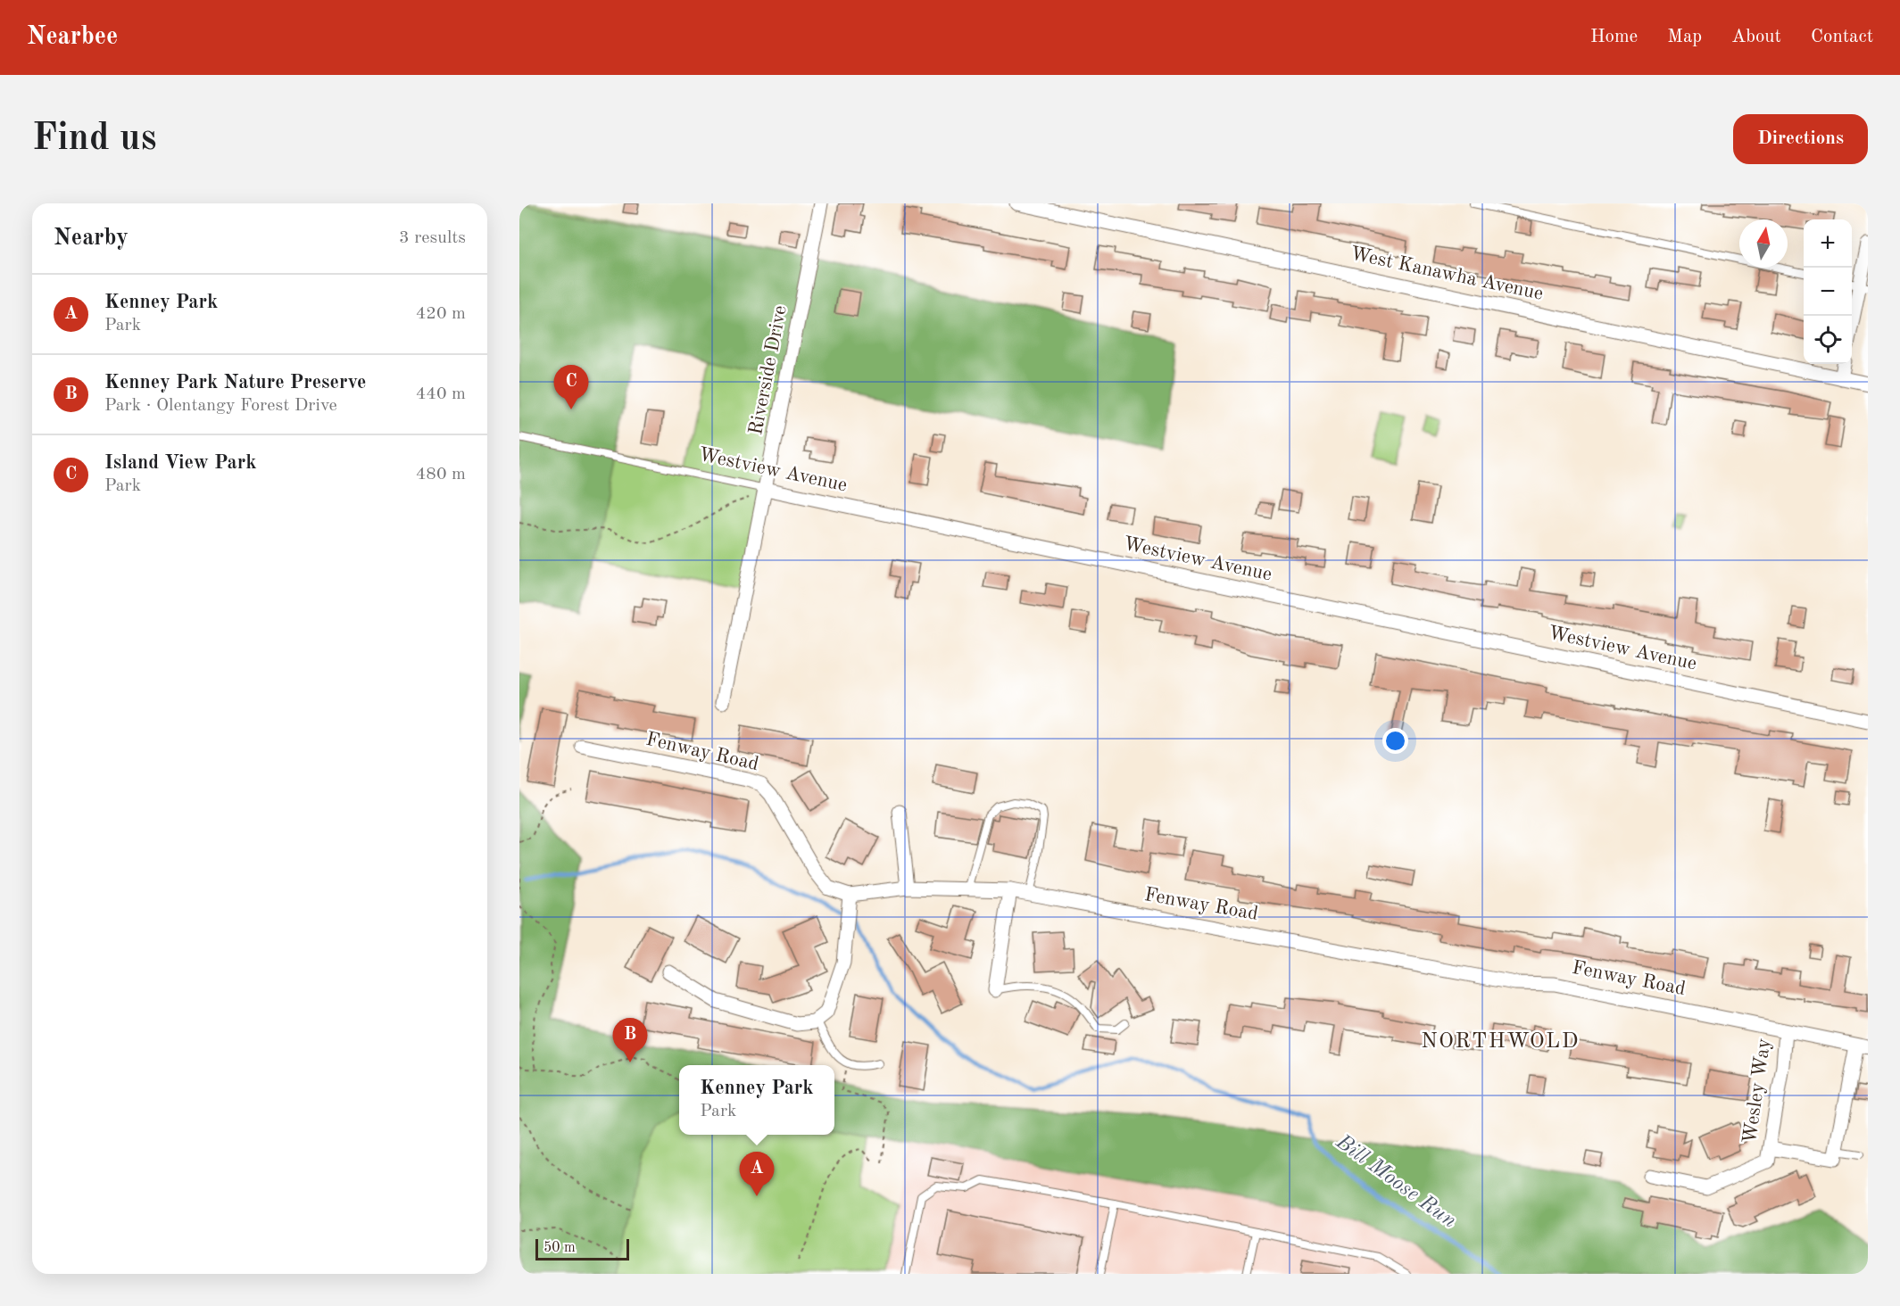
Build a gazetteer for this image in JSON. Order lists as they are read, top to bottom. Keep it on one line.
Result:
{"streets":{"street":["West Kanawha Avenue","Riverside Drive","Westview Avenue","Fenway Road","Wesley Way"]},"crossings":[["Riverside Drive","Westview Avenue"],["Fenway Road","Wesley Way"]],"districts":["NORTHWOLD"],"water":["Bill Moose Run"],"scale_bar":"50 m","north":"top","page":{"header":"Nearbee","nav":["Home","Map","About","Contact"],"buttons":"Directions","title":"Find us","heading":["Nearby","3 results"],"map_buttons":["+","−"],"list":[{"mark":"A","name":"Kenney Park","note":"Park","value":"420 m"},{"mark":"B","name":"Kenney Park Nature Preserve","note":"Park · Olentangy Forest Drive","value":"440 m"},{"mark":"C","name":"Island View Park","note":"Park","value":"480 m"}],"pins":["C","B","A"],"popup":["Kenney Park","Park"],"scale":"50 m"}}
